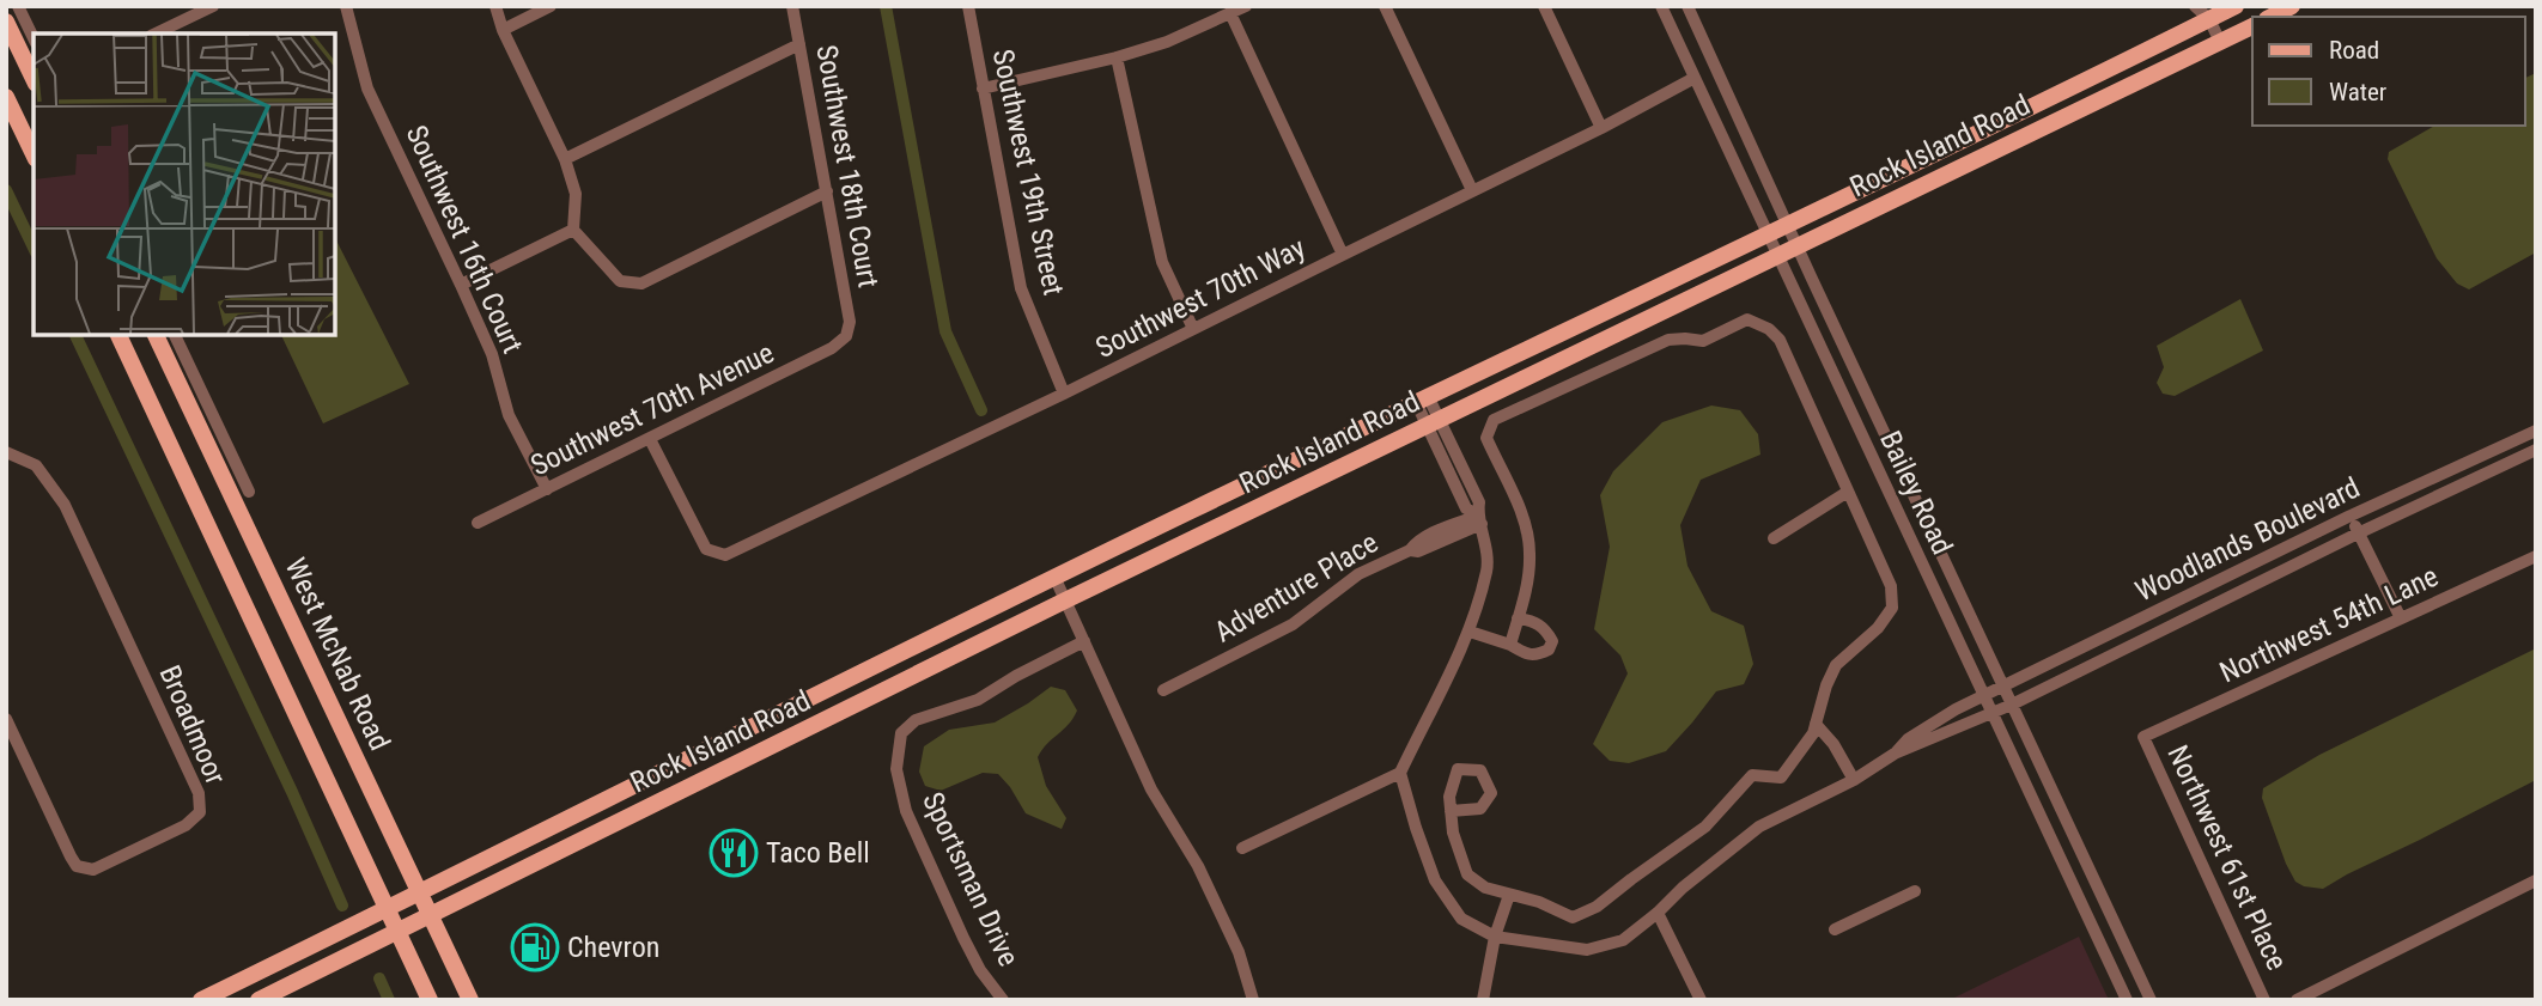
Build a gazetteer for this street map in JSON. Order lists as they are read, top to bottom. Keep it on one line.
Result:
{"streets":{"main road":["Rock Island Road","West McNab Road"],"street":["Southwest 18th Court","Southwest 19th Street","Southwest 16th Court","Southwest 70th Way","Southwest 70th Avenue","Bailey Road","Woodlands Boulevard","Adventure Place","Northwest 54th Lane","Broadmoor","Northwest 61st Place","Sportsman Drive"]},"crossings":[["Rock Island Road","Bailey Road"],["Rock Island Road","West McNab Road"],["Southwest 18th Court","Southwest 70th Avenue"],["Southwest 19th Street","Southwest 70th Way"],["Southwest 16th Court","Southwest 70th Avenue"],["Southwest 70th Way","Southwest 70th Avenue"],["Southwest 70th Way","Bailey Road"],["Bailey Road","Woodlands Boulevard"],["Northwest 54th Lane","Northwest 61st Place"]],"places":{"restaurant":["Taco Bell"],"fuel station":["Chevron"]},"legend":["Road","Water"]}
